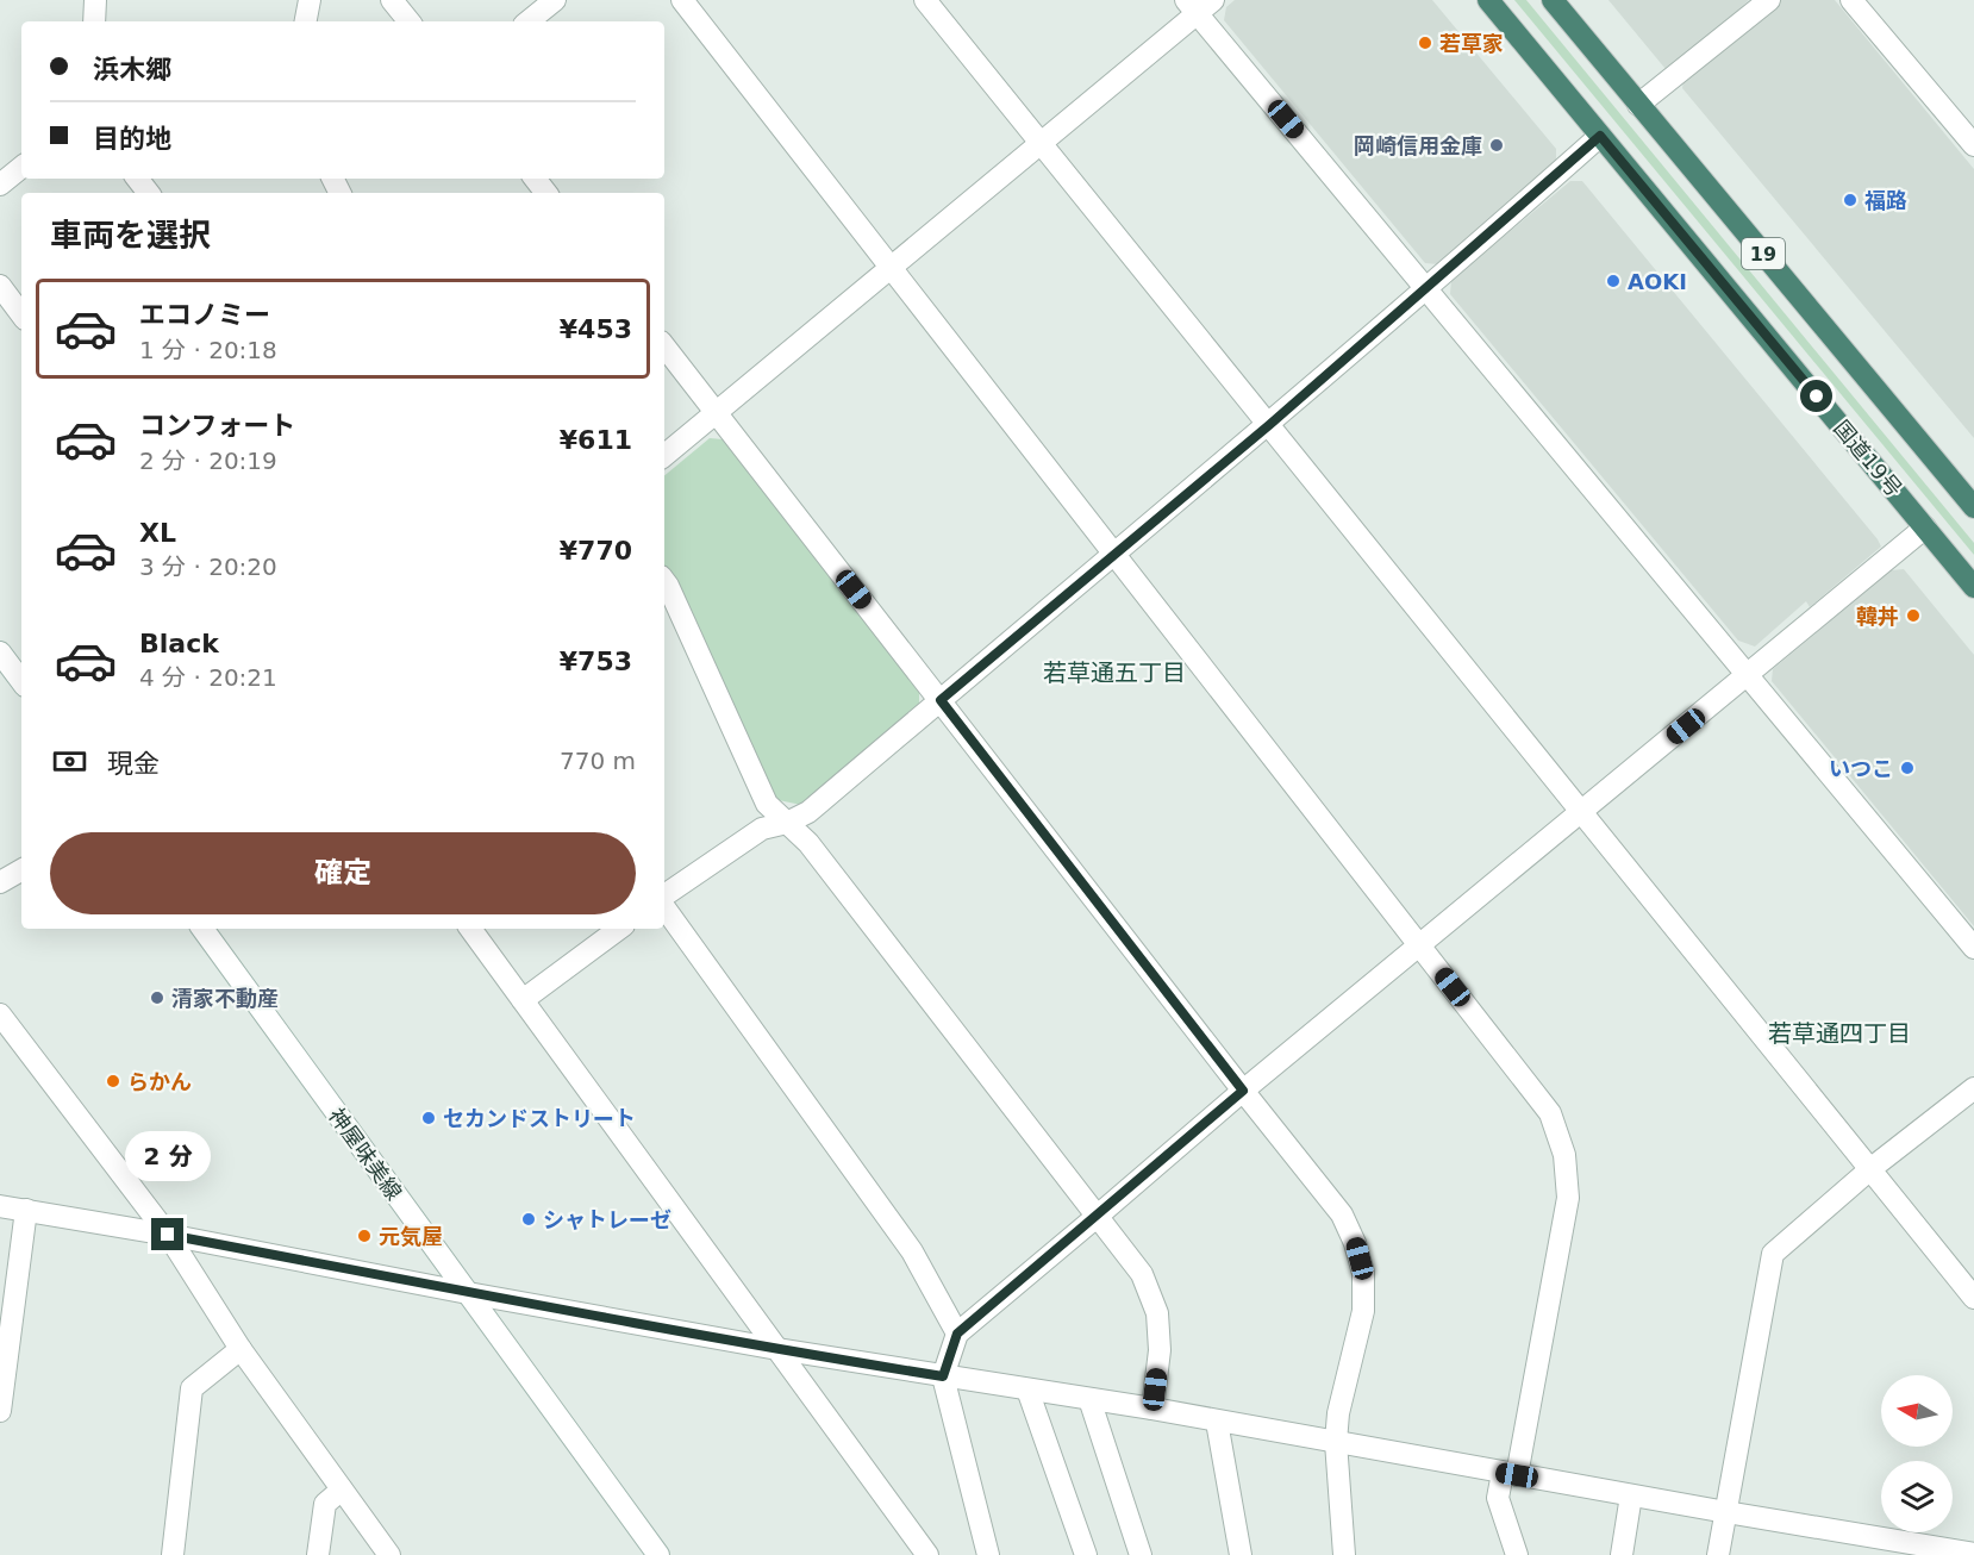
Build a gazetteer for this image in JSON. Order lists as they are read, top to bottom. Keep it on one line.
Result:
{"streets":{"highway":["19","国道19号"],"street":["神屋味美線"]},"districts":["若草通五丁目","若草通四丁目"],"places":["若草家","岡崎信用金庫","福路","AOKI","韓丼","いつこ","清家不動産","らかん","セカンドストリート","シャトレーゼ","元気屋"],"north":"left","page":{"banner":["浜木郷","目的地"],"heading":"車両を選択","list":[{"name":"エコノミー","note":"1 分 · 20:18","value":"¥453"},{"name":"コンフォート","note":"2 分 · 20:19","value":"¥611"},{"name":"XL","note":"3 分 · 20:20","value":"¥770"},{"name":"Black","note":"4 分 · 20:21","value":"¥753"}],"pay":["現金","770 m"],"buttons":"確定","bubble":"2 分"}}
